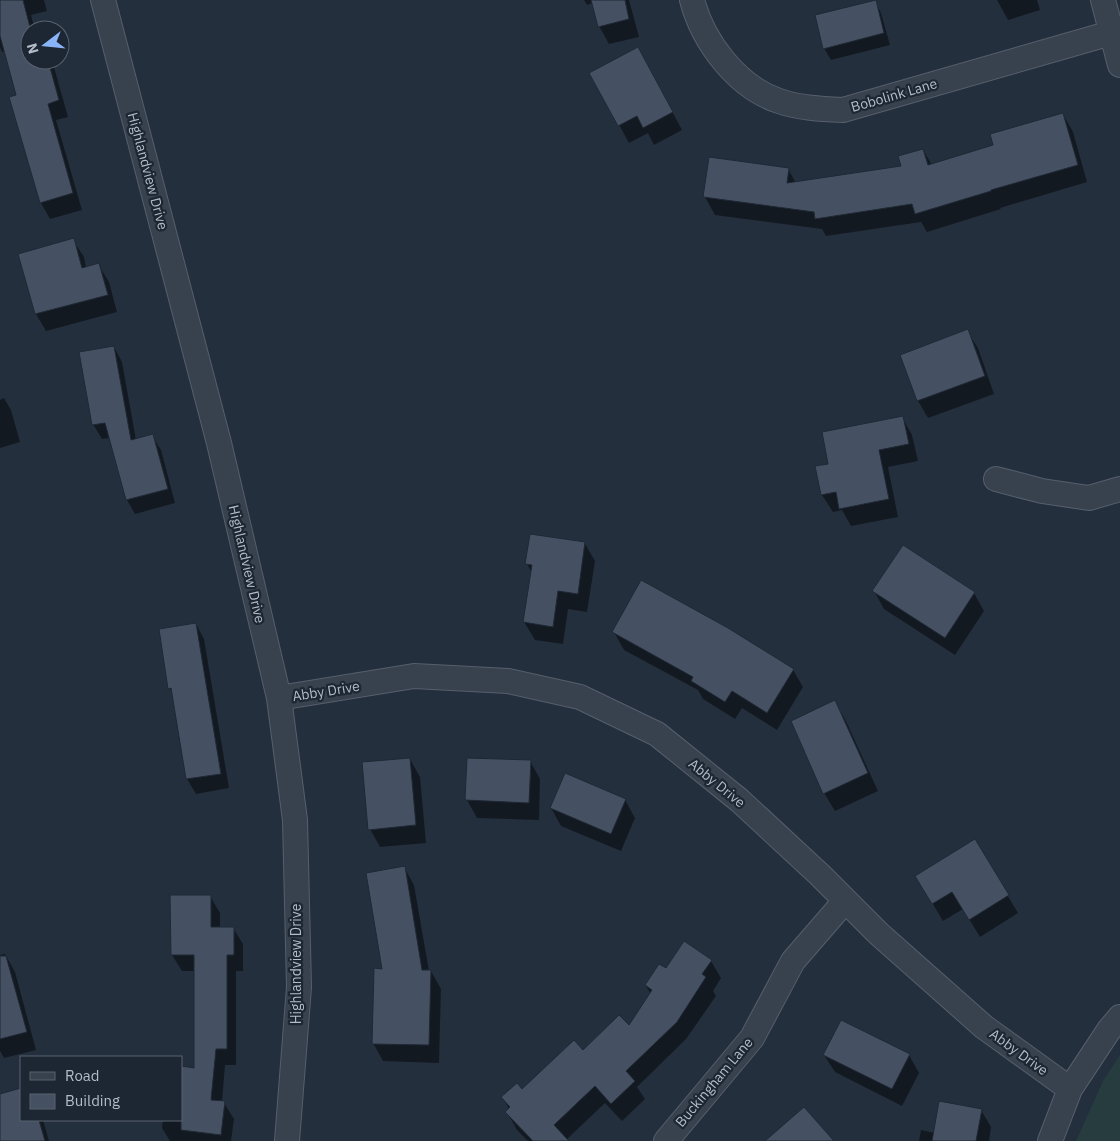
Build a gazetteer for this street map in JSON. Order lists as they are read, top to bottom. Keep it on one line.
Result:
{"streets":{"street":["Bobolink Lane","Highlandview Drive","Abby Drive","Buckingham Lane"]},"crossings":[["Highlandview Drive","Abby Drive"],["Abby Drive","Buckingham Lane"]],"legend":["Road","Building"],"north":"left"}
